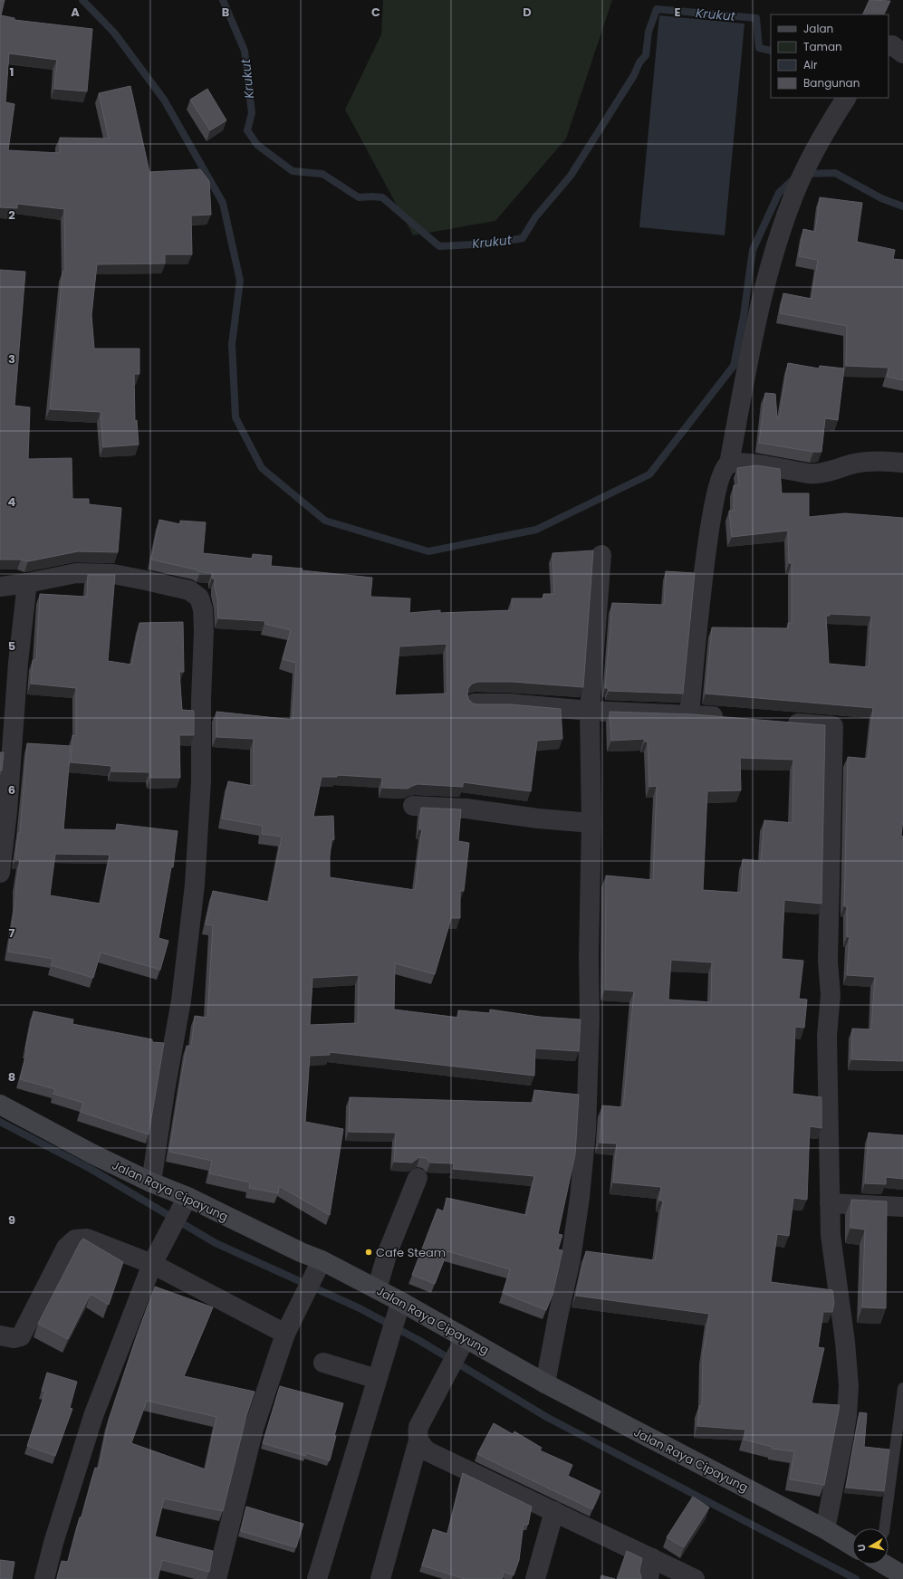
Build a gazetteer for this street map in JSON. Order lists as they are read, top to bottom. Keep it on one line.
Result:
{"streets":{"main road":["Jalan Raya Cipayung"]},"water":["Krukut"],"places":["Cafe Steam"],"legend":["Jalan","Taman","Air","Bangunan"],"north":"left","grid":{"columns":["A","B","C","D","E"],"rows":["1","2","3","4","5","6","7","8","9"]}}
